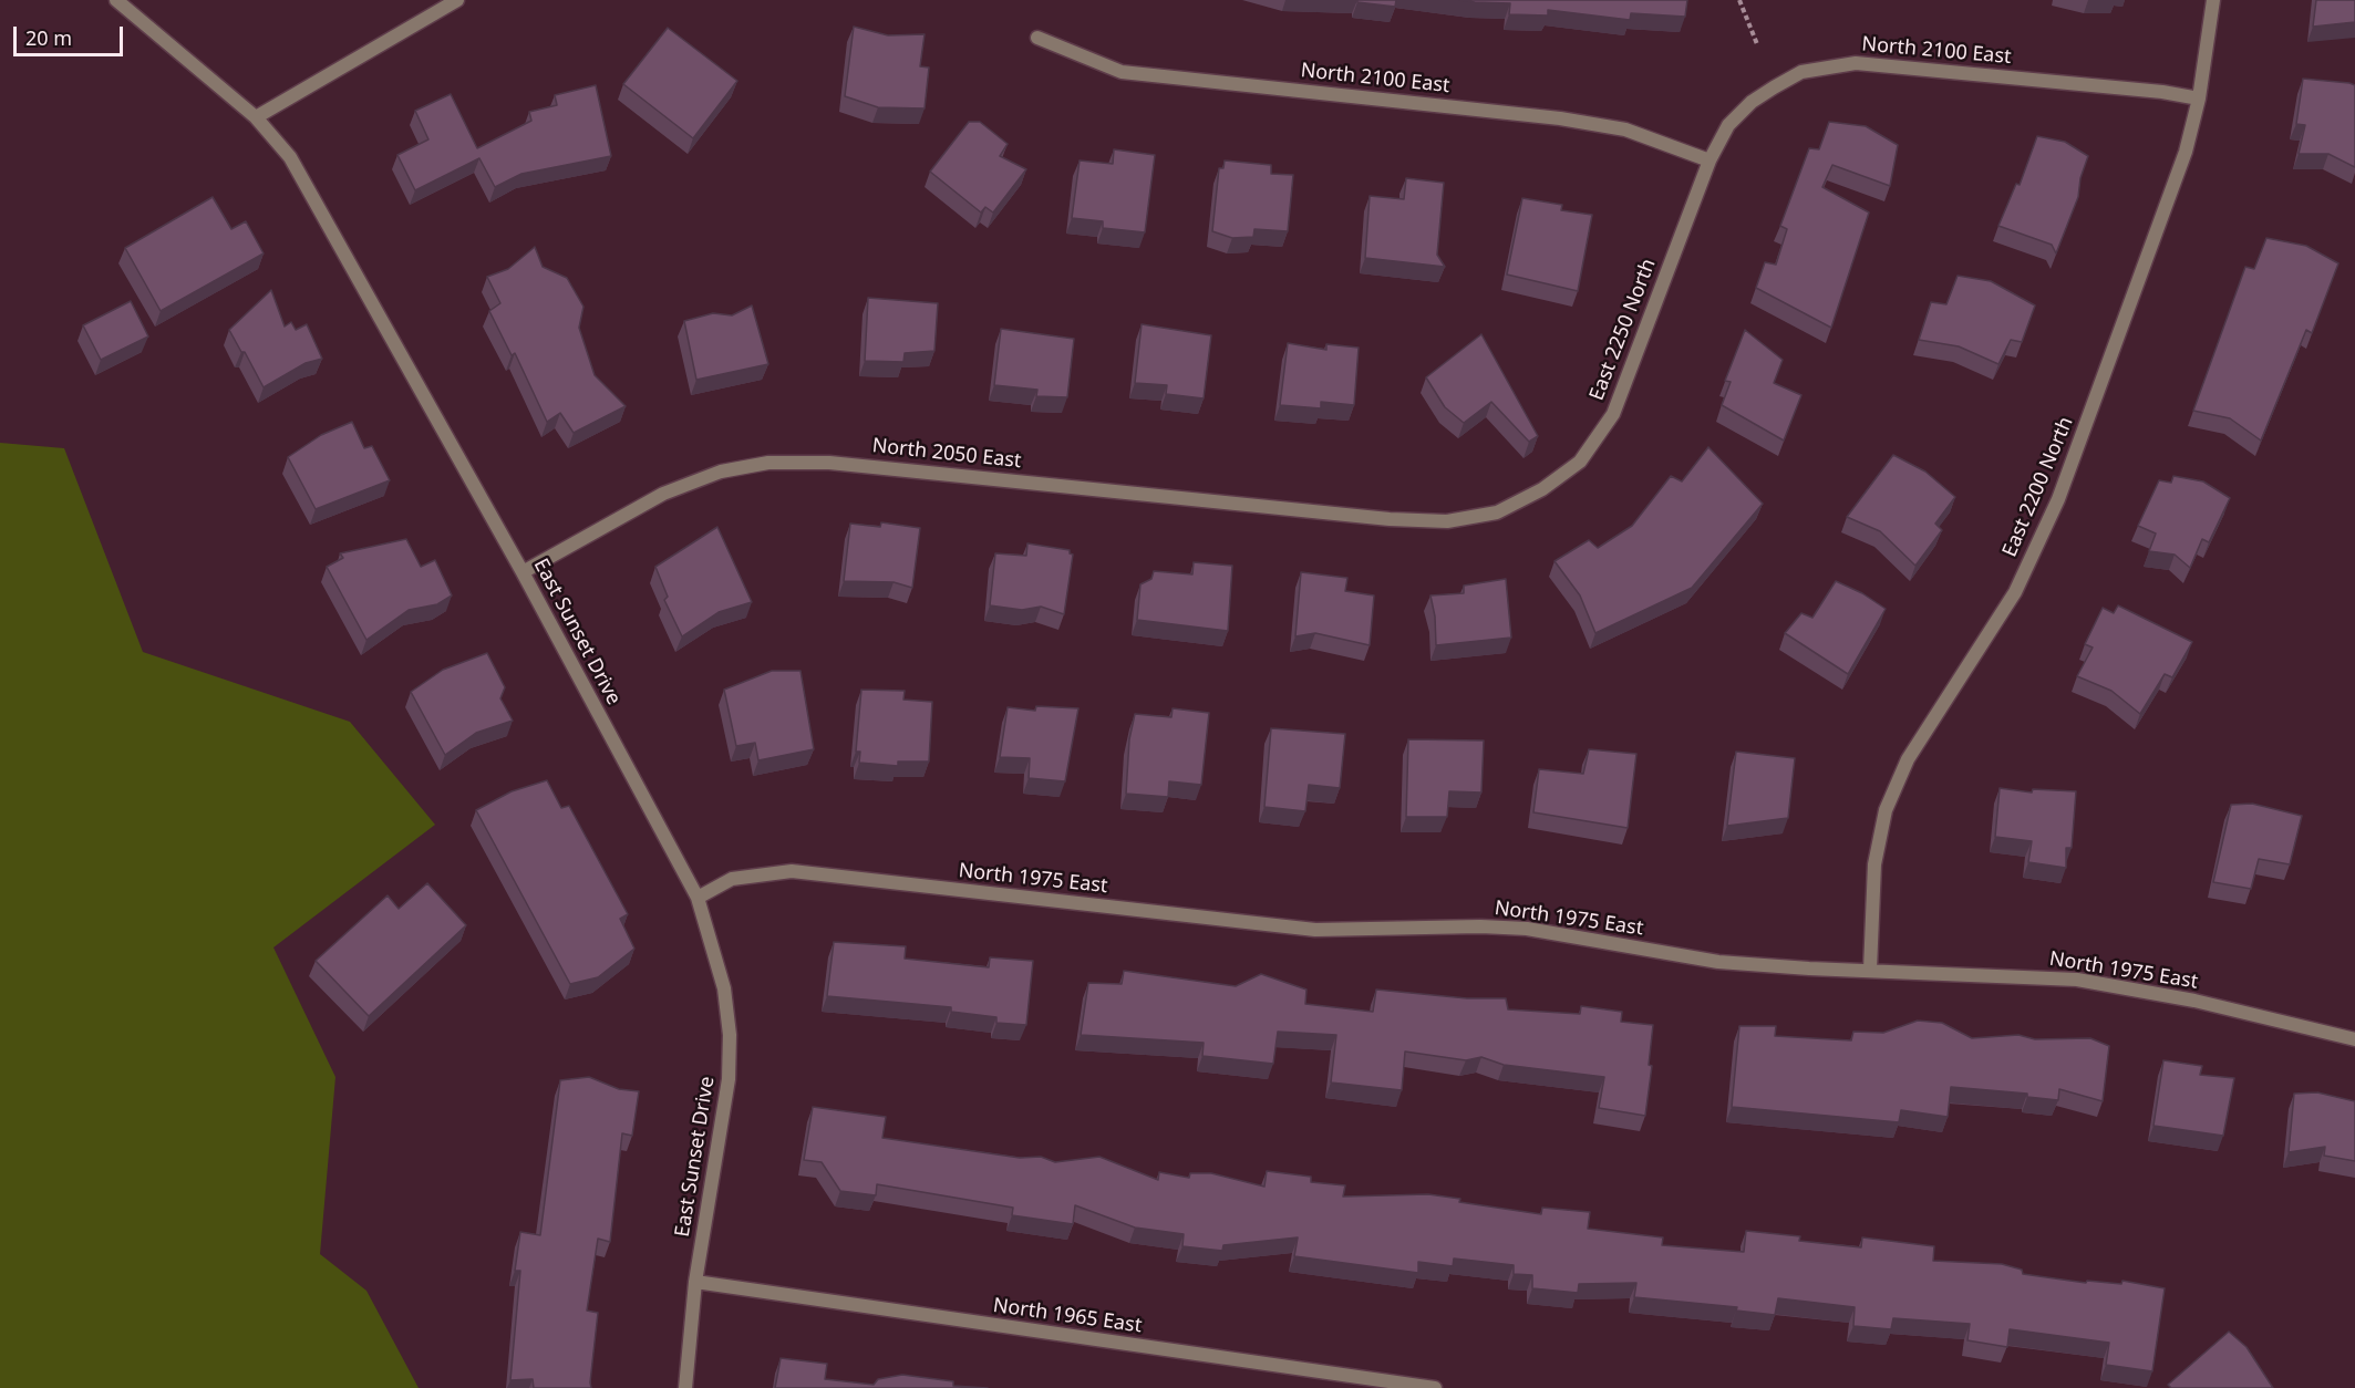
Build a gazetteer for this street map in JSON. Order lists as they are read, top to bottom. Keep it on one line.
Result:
{"streets":{"street":["North 2100 East","East 2250 North","North 2050 East","East 2200 North","East Sunset Drive","North 1975 East","North 1965 East"]},"crossings":[["North 2100 East","East 2250 North"],["North 2100 East","East 2200 North"],["East 2250 North","North 2050 East"],["North 2050 East","East Sunset Drive"],["East 2200 North","North 1975 East"],["East Sunset Drive","North 1975 East"],["East Sunset Drive","North 1965 East"]],"scale_bar":"20 m"}
